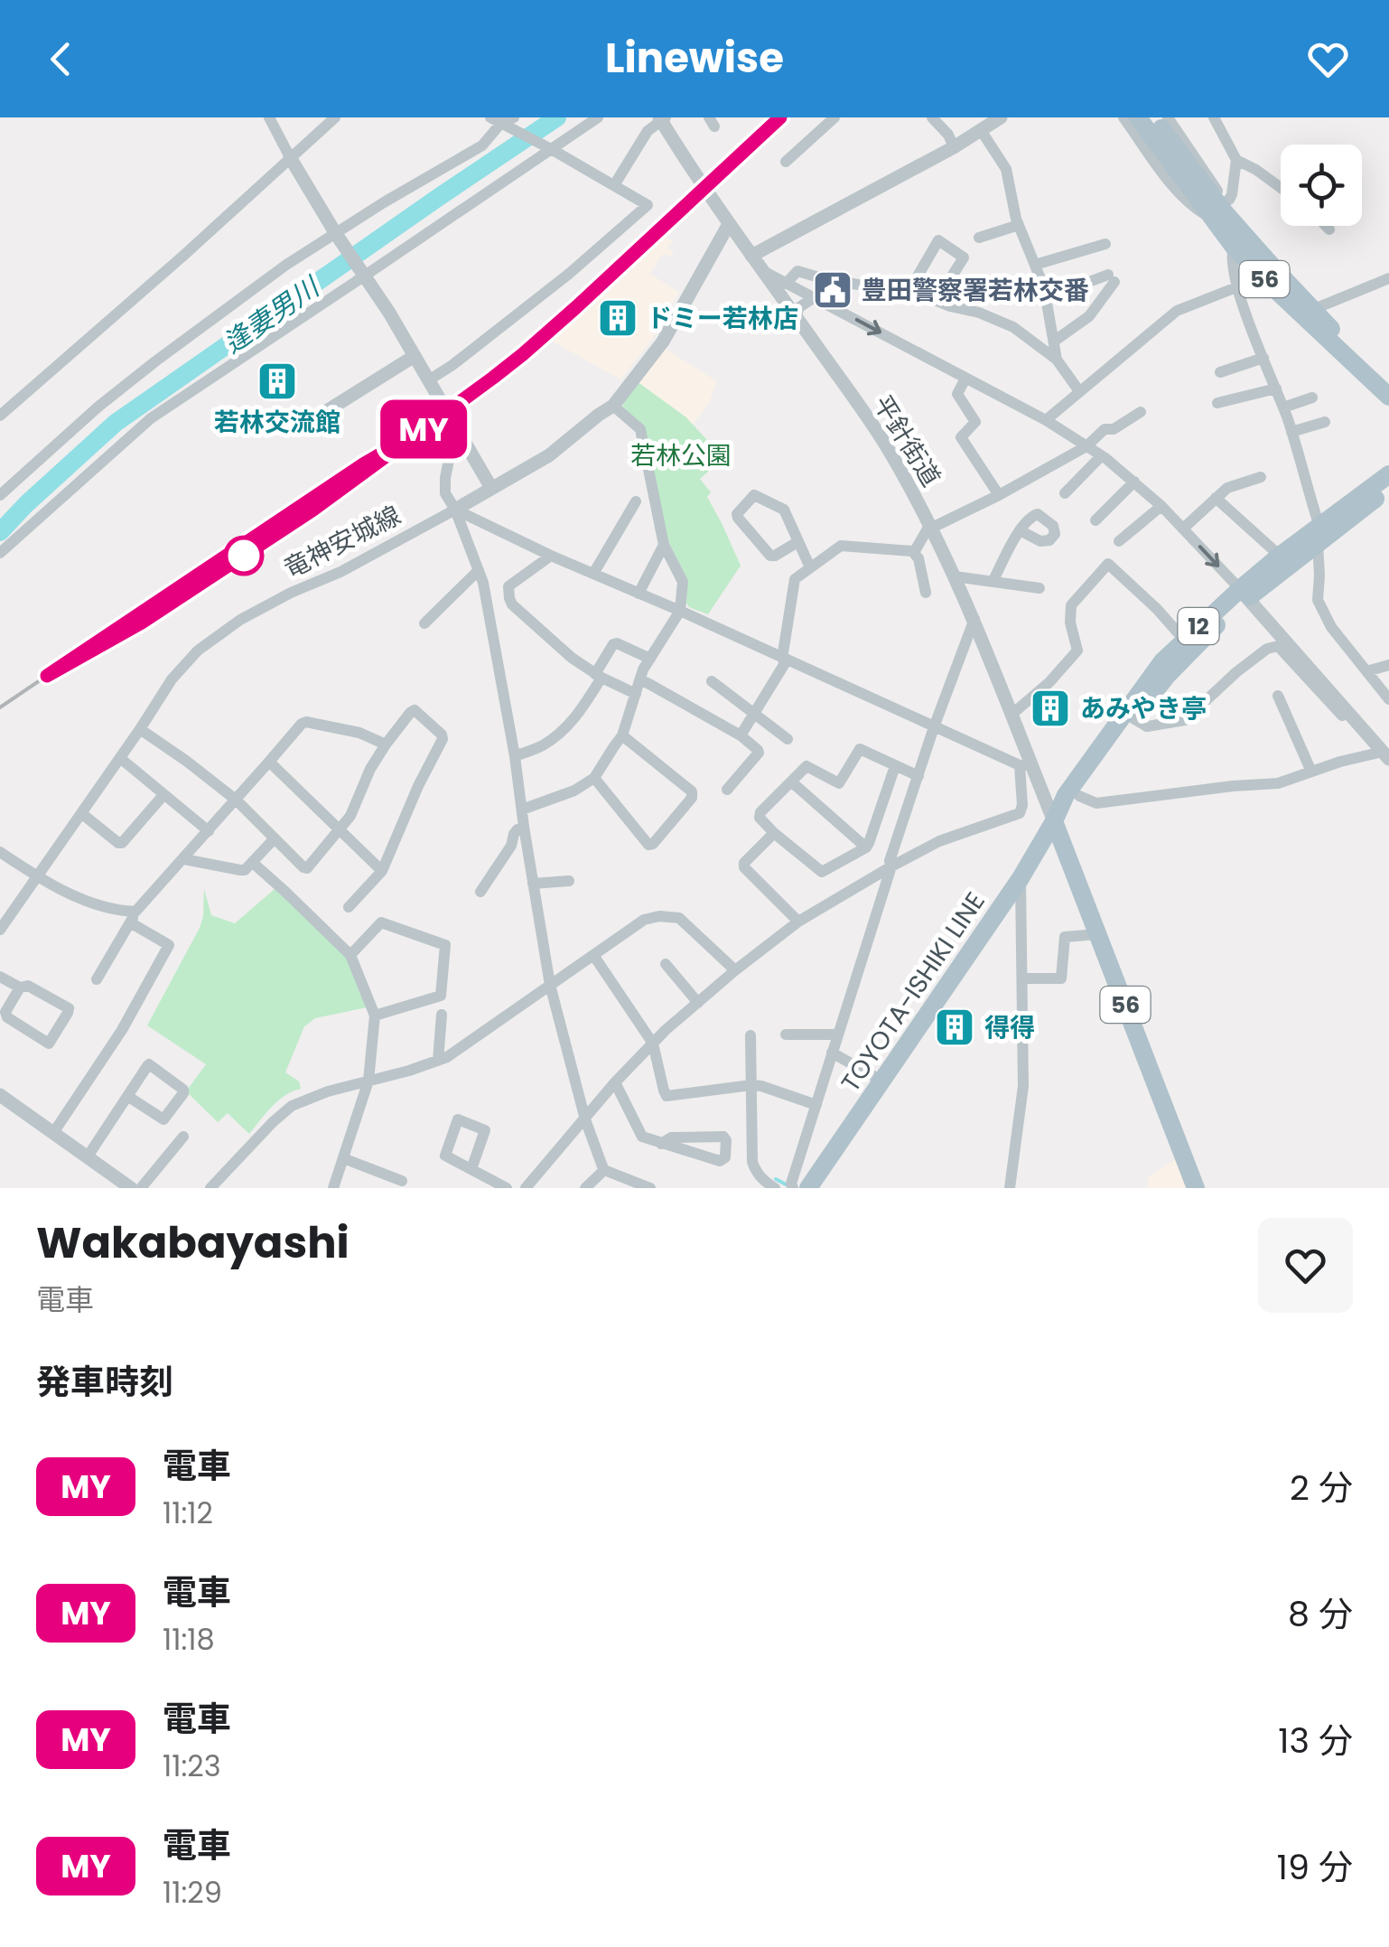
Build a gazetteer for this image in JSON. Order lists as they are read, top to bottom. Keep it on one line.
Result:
{"streets":{"main road":["56","12","TOYOTA-ISHIKI LINE"],"street":["平針街道","竜神安城線"]},"crossings":[["56","平針街道"],["56","TOYOTA-ISHIKI LINE"],["平針街道","竜神安城線"],["平針街道","TOYOTA-ISHIKI LINE"]],"water":["逢妻男川"],"parks":["若林公園"],"places":{"public building":["豊田警察署若林交番"],"building":["ドミー若林店","若林交流館","あみやき亭","得得"]},"page":{"header":"Linewise","on_map":"MY","heading":[["Wakabayashi","電車"],"発車時刻"],"list":[{"mark":"MY","name":"電車","note":"11:12","value":"2 分"},{"mark":"MY","name":"電車","note":"11:18","value":"8 分"},{"mark":"MY","name":"電車","note":"11:23","value":"13 分"},{"mark":"MY","name":"電車","note":"11:29","value":"19 分"}]}}
